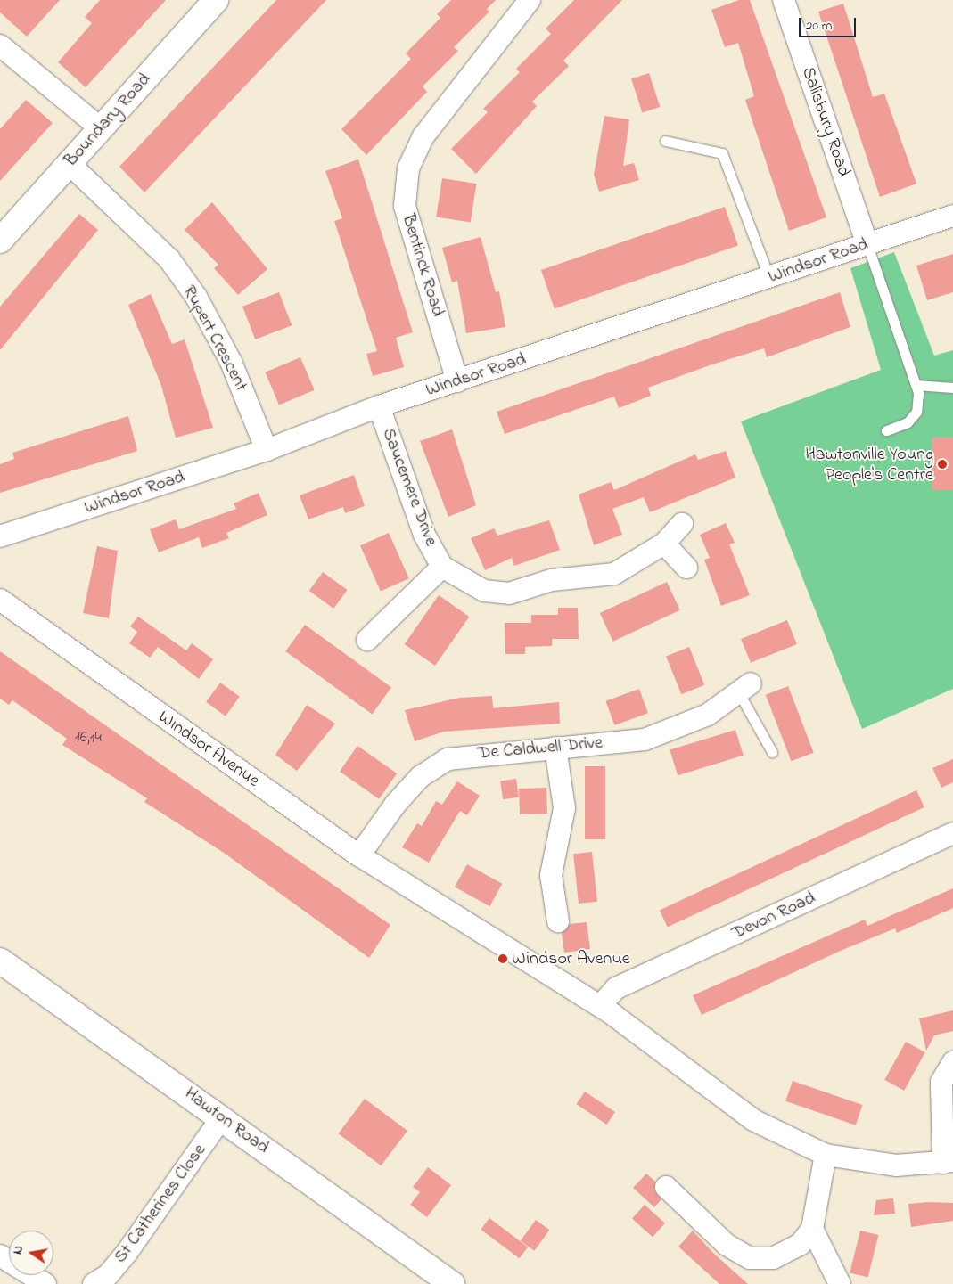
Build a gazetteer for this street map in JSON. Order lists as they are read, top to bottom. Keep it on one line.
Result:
{"streets":{"street":["Boundary Road","Salisbury Road","Windsor Road","Bentinck Road","Rupert Crescent","Saucemere Drive","De Caldwell Drive","Windsor Avenue","Devon Road","Hawton Road","St Catherines Close"]},"crossings":[["Boundary Road","Rupert Crescent"],["Salisbury Road","Windsor Road"],["Windsor Road","Bentinck Road"],["Windsor Road","Rupert Crescent"],["Windsor Road","Saucemere Drive"],["De Caldwell Drive","Windsor Avenue"],["Windsor Avenue","Devon Road"],["Hawton Road","St Catherines Close"]],"places":["Hawtonville Young People's Centre","Windsor Avenue"],"house_numbers":["16,14"],"scale_bar":"20 m","north":"left"}
